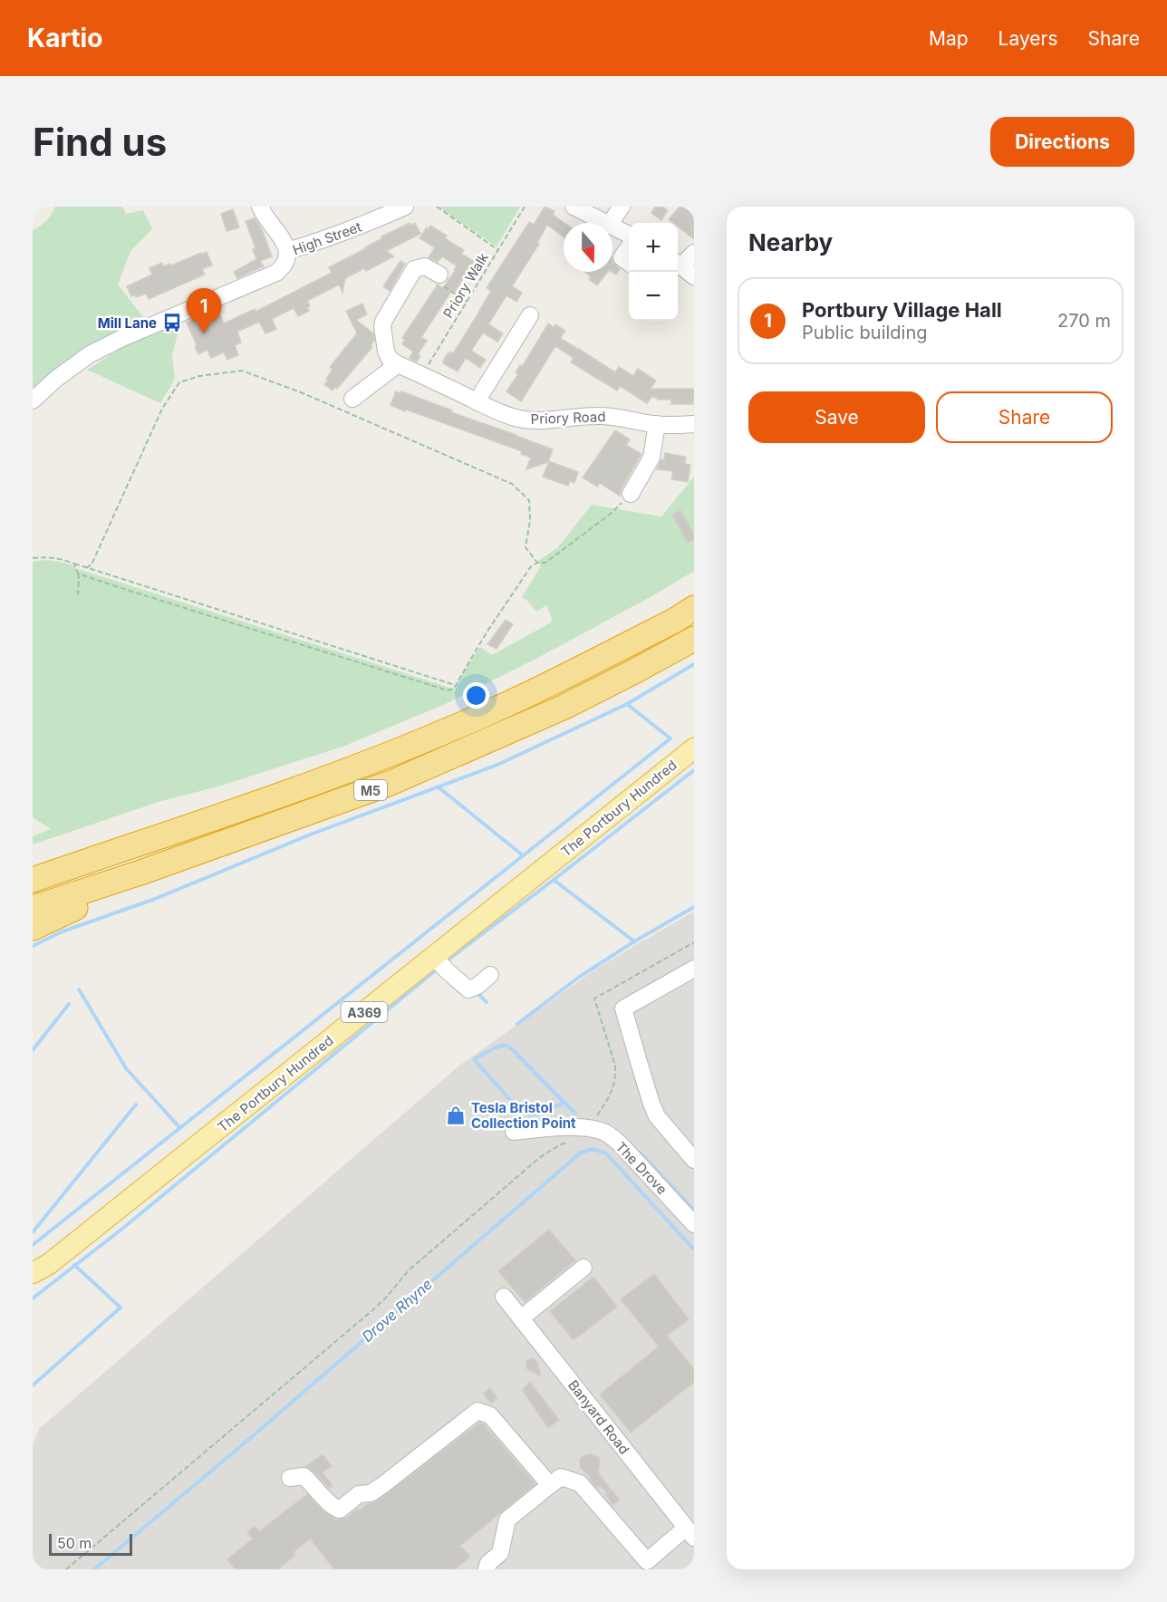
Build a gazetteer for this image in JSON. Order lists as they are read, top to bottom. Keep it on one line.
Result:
{"streets":{"highway":["M5"],"main road":["The Portbury Hundred","A369"],"street":["High Street","Priory Road","The Drove","Banyard Road"],"path":["Priory Walk"]},"crossings":[["Priory Walk","Priory Road"]],"water":["Drove Rhyne"],"places":{"bus stop":["Mill Lane"],"shop":["Tesla Bristol Collection Point"]},"scale_bar":"50 m","north":"bottom","page":{"header":"Kartio","nav":["Map","Layers","Share"],"buttons":["Directions",["Save","Share"]],"title":"Find us","heading":"Nearby","map_buttons":["+","−"],"list":[{"mark":"1","name":"Portbury Village Hall","note":"Public building","value":"270 m"}],"pins":"1","scale":"50 m"}}
